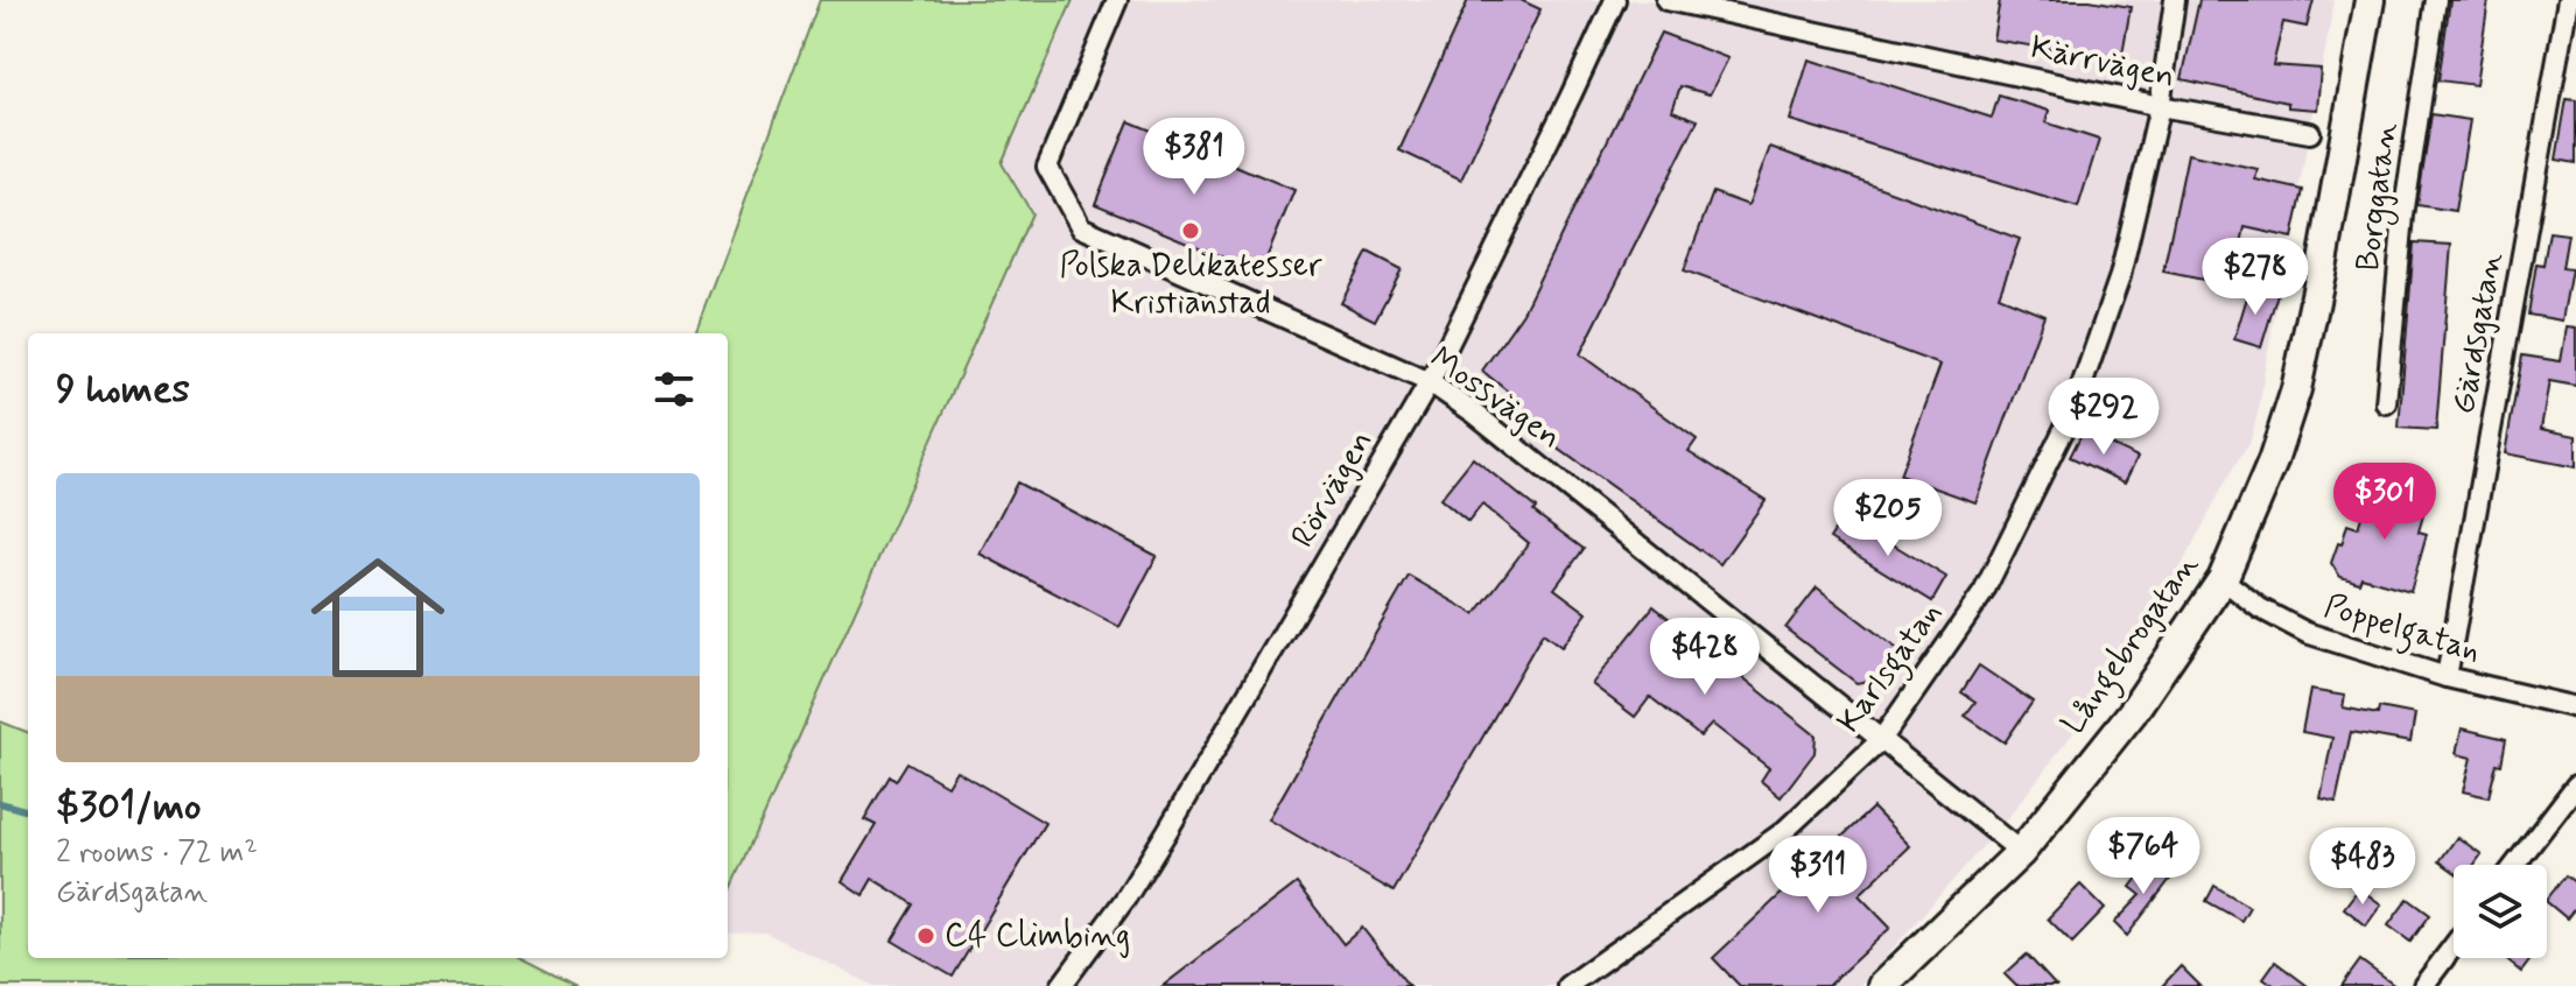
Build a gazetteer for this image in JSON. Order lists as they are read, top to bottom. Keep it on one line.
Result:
{"streets":{"main road":["Långebrogatan"],"street":["Kärrvägen","Borggatan","Gärdsgatan","Mossvägen","Rörvägen","Poppelgatan","Karlsgatan"]},"crossings":[["Kärrvägen","Karlsgatan"],["Gärdsgatan","Poppelgatan"],["Mossvägen","Rörvägen"],["Mossvägen","Långebrogatan"],["Mossvägen","Karlsgatan"],["Poppelgatan","Långebrogatan"]],"places":["Polska Delikatesser Kristianstad","C4 Climbing"],"page":{"price":["$381","$278","$292","$301","$205","$428","$764","$483","$311"],"heading":"9 homes","list":[{"name":"$301/mo","note":"2 rooms · 72 m² · Gärdsgatan"}]}}
